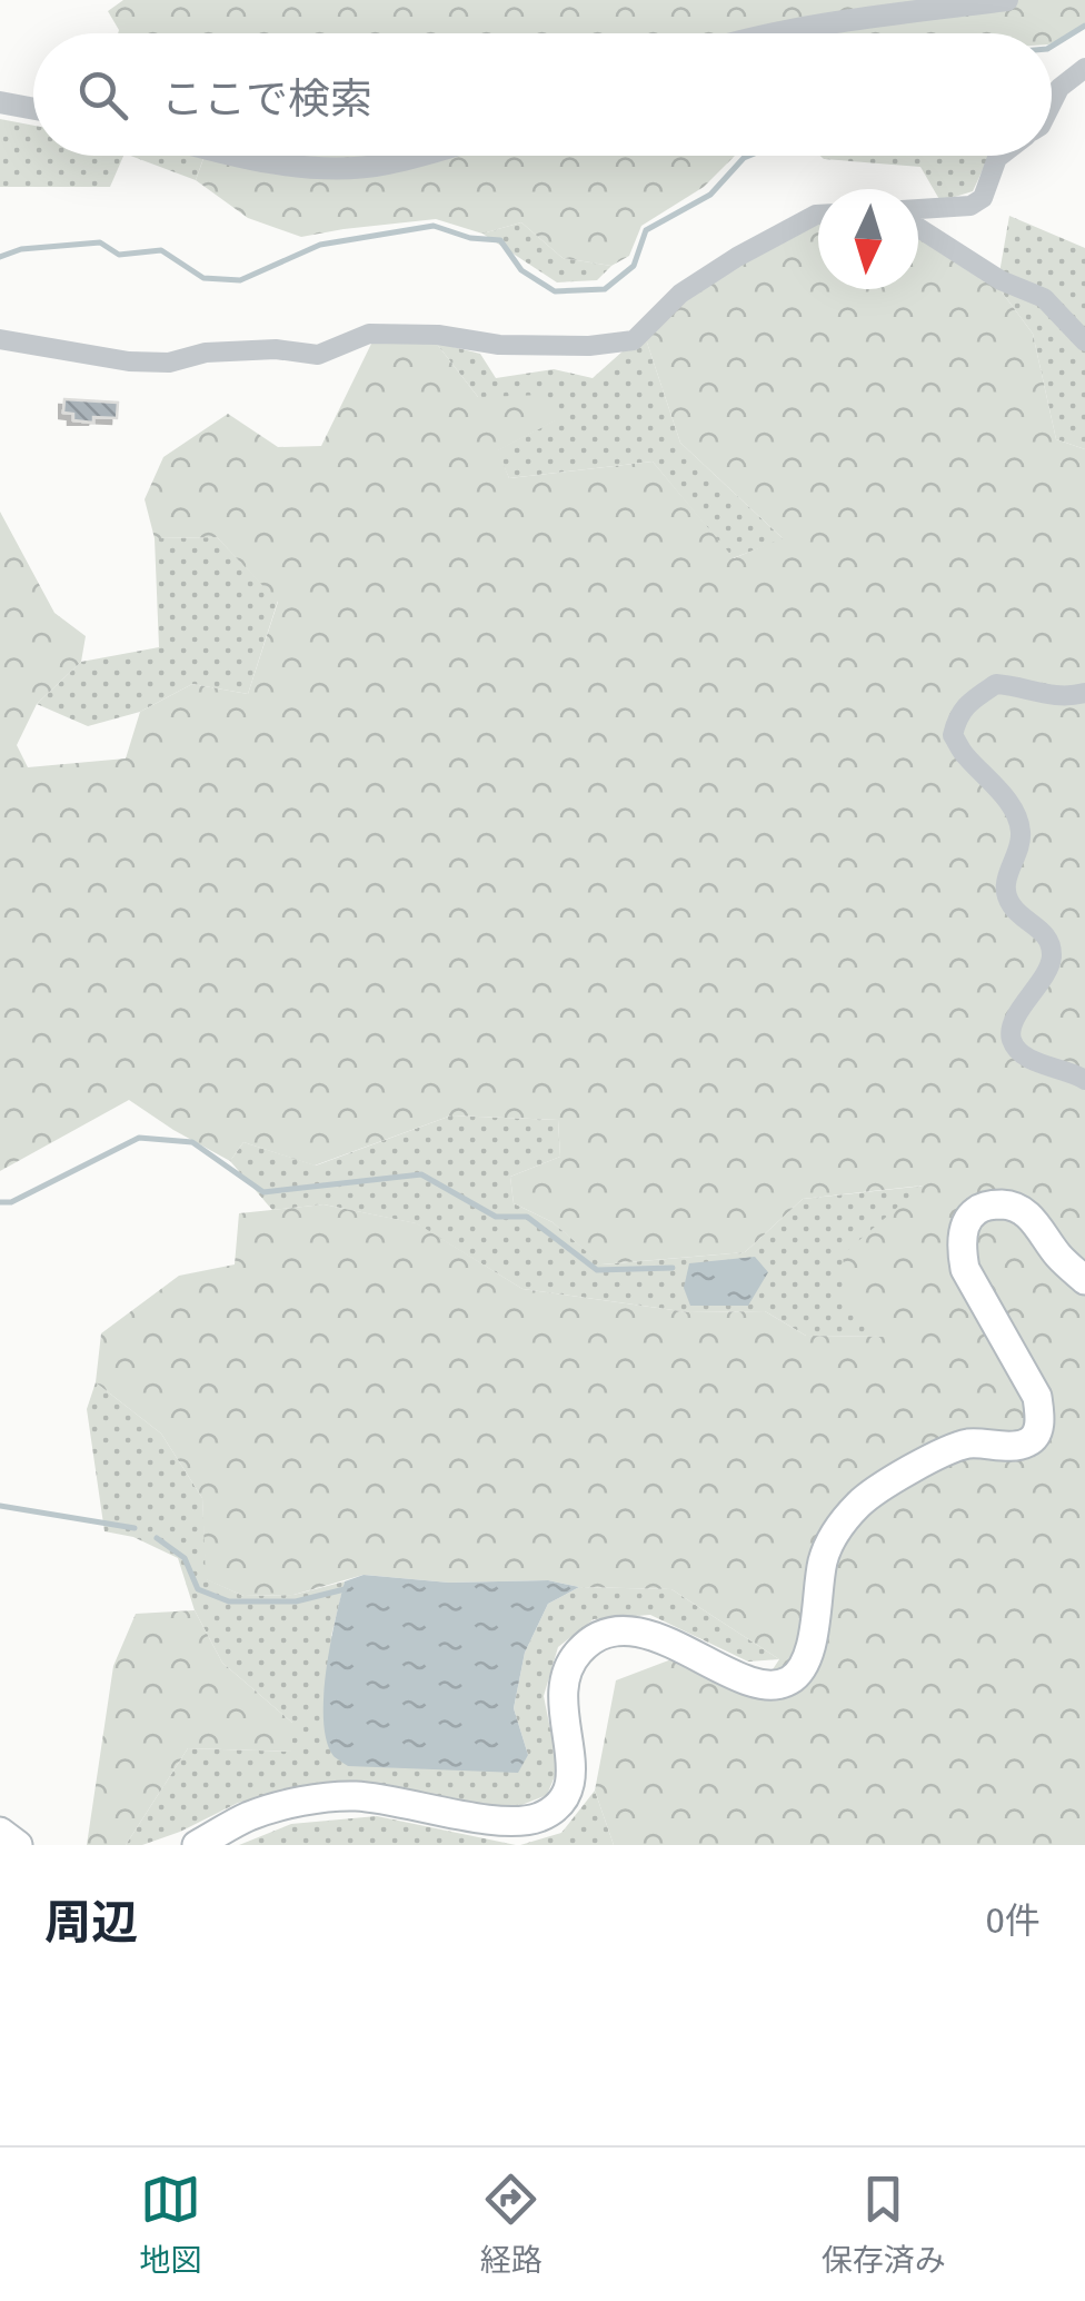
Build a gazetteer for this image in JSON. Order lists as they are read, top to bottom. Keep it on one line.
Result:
{"north":"bottom","page":{"search":"ここで検索","heading":["周辺","0件"],"nav":["地図","経路","保存済み"]}}
